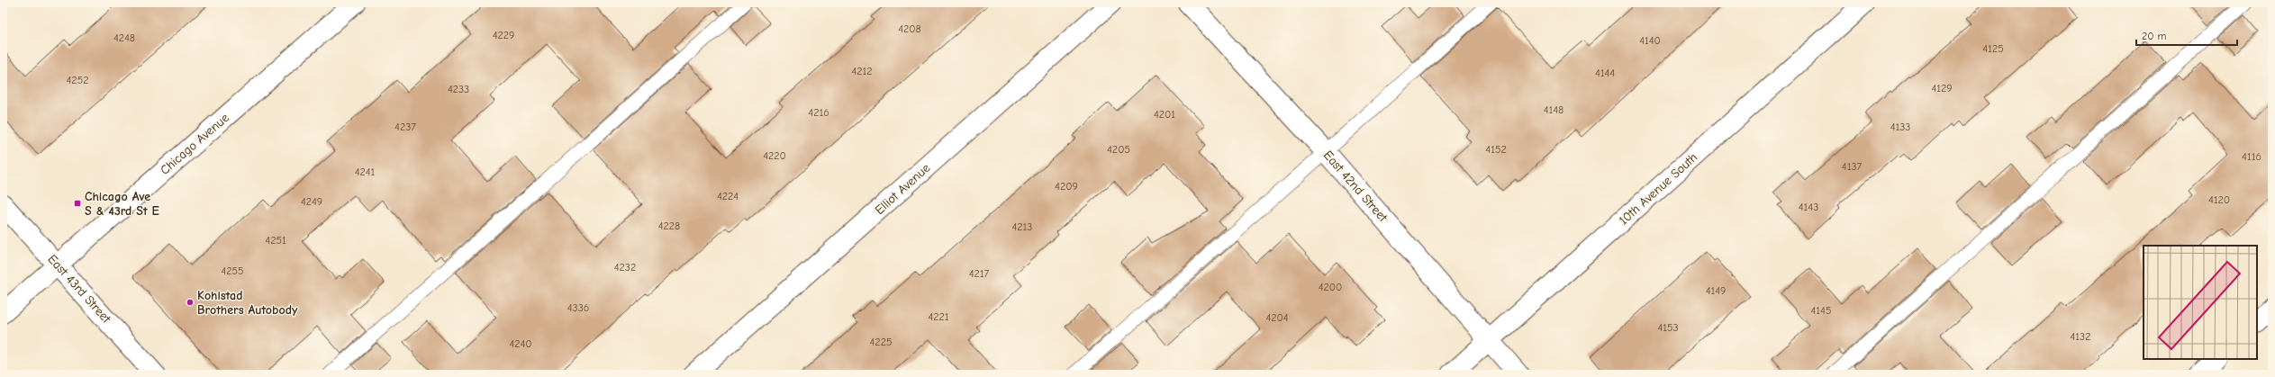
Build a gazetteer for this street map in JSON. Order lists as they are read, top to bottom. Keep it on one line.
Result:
{"streets":{"street":["Chicago Avenue","East 42nd Street","Elliot Avenue","10th Avenue South","East 43rd Street"]},"crossings":[["Chicago Avenue","East 43rd Street"],["East 42nd Street","10th Avenue South"]],"places":{"transit":["Chicago Ave S & 43rd St E"],"other":["Kohlstad Brothers Autobody"]},"house_numbers":["4208","4229","4248","4140","4125","4212","4144","4252","4129","4233","4148","4216","4201","4237","4133","4205","4152","4220","4116","4137","4241","4209","4224","4120","4249","4143","4228","4213","4251","4232","4255","4217","4200","4149","4336","4145","4221","4204","4153","4132","4225","4240"],"scale_bar":"20 m"}
